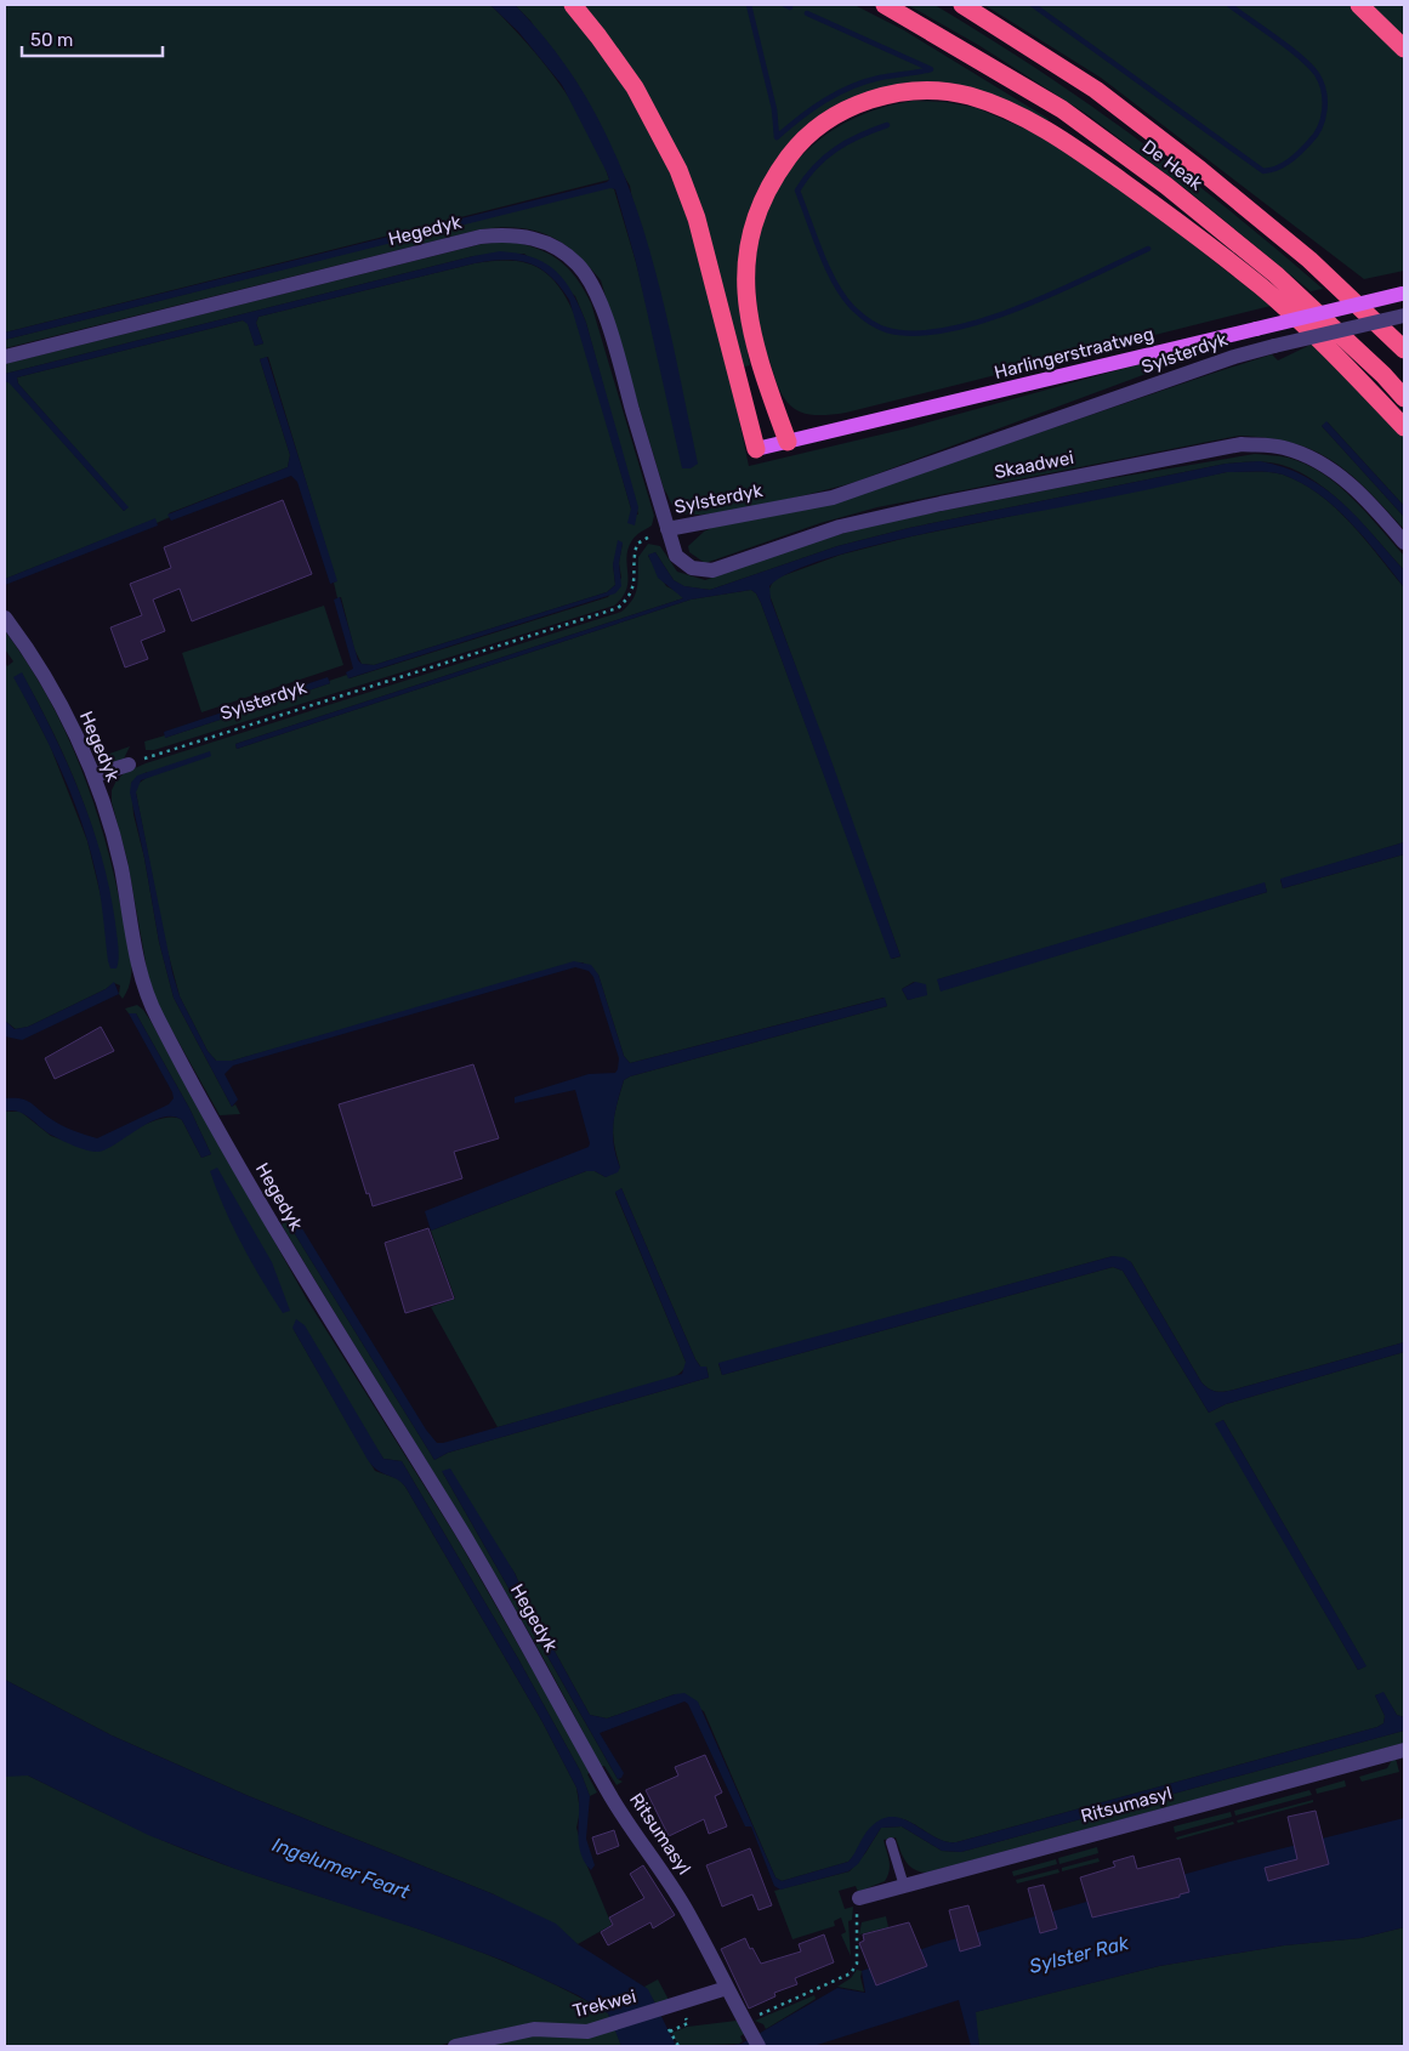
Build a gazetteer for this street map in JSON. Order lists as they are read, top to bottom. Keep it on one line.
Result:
{"streets":{"highway":["De Heak"],"main road":["Harlingerstraatweg"],"street":["Hegedyk","Sylsterdyk","Skaadwei","Ritsumasyl","Trekwei"]},"crossings":[["Hegedyk","Sylsterdyk"],["Hegedyk","Skaadwei"],["Hegedyk","Ritsumasyl"],["Sylsterdyk","Skaadwei"],["Ritsumasyl","Trekwei"]],"water":["Ingelumer Feart","Sylster Rak"],"scale_bar":"50 m"}
